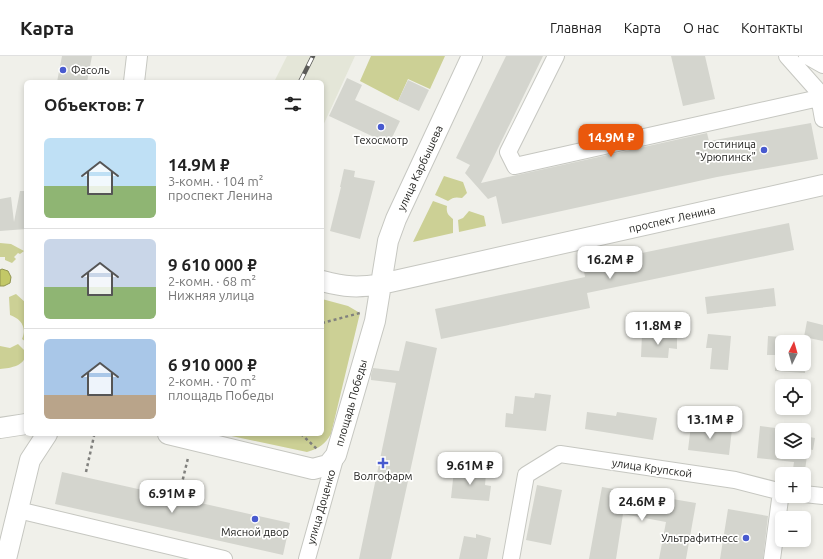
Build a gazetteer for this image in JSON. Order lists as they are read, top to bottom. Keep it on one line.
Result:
{"streets":{"main road":["улица Карбышева","проспект Ленина","площадь Победы"],"street":["улица Крупской","улица Доценко"]},"crossings":[["улица Карбышева","проспект Ленина"],["улица Карбышева","площадь Победы"],["проспект Ленина","площадь Победы"],["площадь Победы","улица Доценко"]],"places":{"other":["Фасоль","Техосмотр","гостиница \"Урюпинск\"","Мясной двор","Ультрафитнесс"],"health":["Волгофарм"]},"north":"top","page":{"header":"Карта","nav":["Главная","Карта","О нас","Контакты"],"heading":"Объектов: 7","price":["14.9M ₽","16.2M ₽","11.8M ₽","13.1M ₽","9.61M ₽","6.91M ₽","24.6M ₽"],"list":[{"name":"14.9M ₽","note":"3-комн. · 104 m² · проспект Ленина"},{"name":"9 610 000 ₽","note":"2-комн. · 68 m² · Нижняя улица"},{"name":"6 910 000 ₽","note":"2-комн. · 70 m² · площадь Победы"}],"map_buttons":["+","−"]}}
